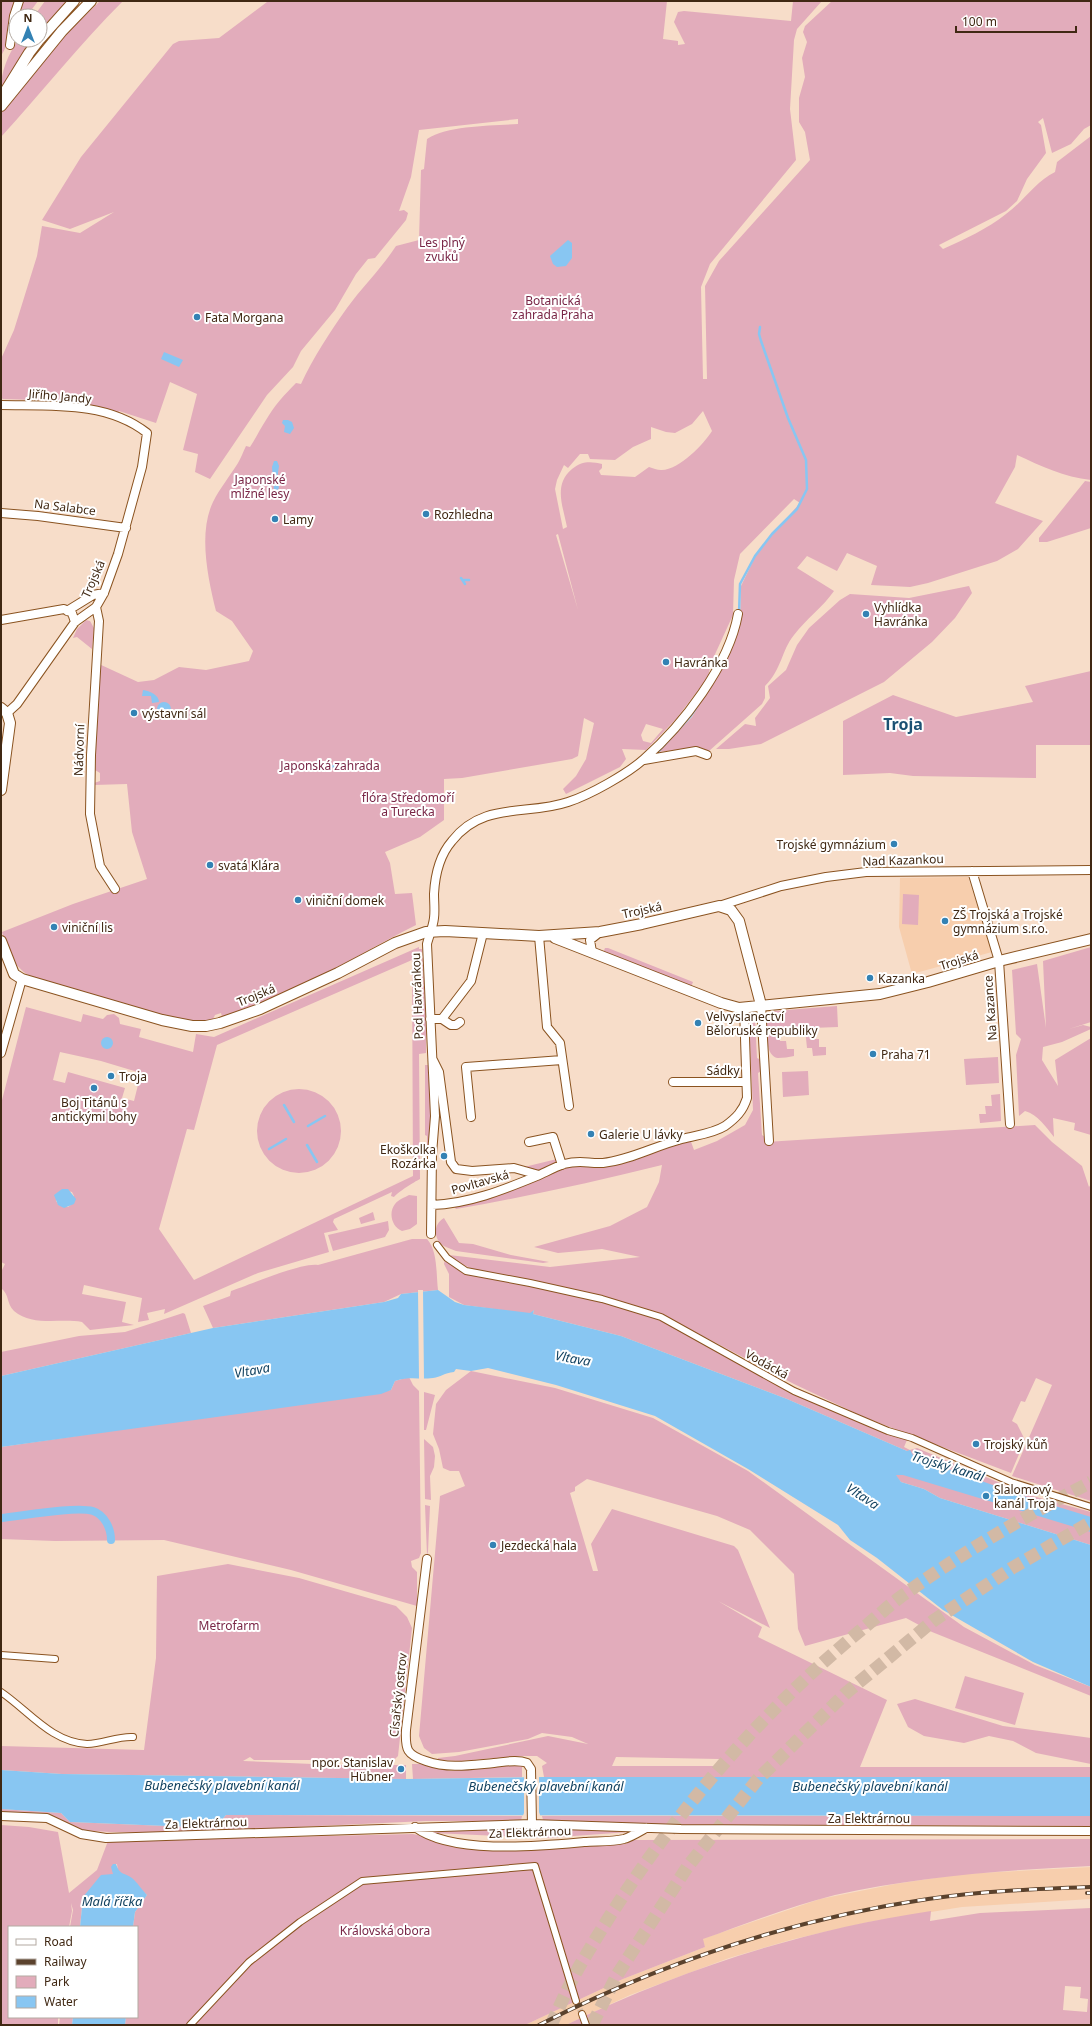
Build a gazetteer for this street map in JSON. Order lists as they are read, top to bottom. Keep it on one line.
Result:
{"streets":{"street":["Jiřího Jandy","Na Salabce","Trojská","Nádvorní","Nad Kazankou","Pod Havránkou","Na Kazance","Sádky","Povltavská","Vodácká","Císařský ostrov","Za Elektrárnou"]},"crossings":[["Jiřího Jandy","Trojská"],["Na Salabce","Trojská"],["Trojská","Nádvorní"],["Trojská","Nad Kazankou"],["Trojská","Pod Havránkou"],["Trojská","Na Kazance"],["Trojská","Sádky"],["Nad Kazankou","Na Kazance"],["Pod Havránkou","Povltavská"],["Sádky","Povltavská"],["Císařský ostrov","Za Elektrárnou"]],"districts":["Troja"],"water":["Vltava","Trojský kanál","Bubenečský plavební kanál","Malá říčka"],"parks":["Les plný zvuků","Botanická zahrada Praha","Japonské mlžné lesy","Japonská zahrada","flóra Středomoří a Turecka","Metrofarm","Královská obora"],"places":["Fata Morgana","Rozhledna","Lamy","Vyhlídka Havránka","Havránka","výstavní sál","Trojské gymnázium","svatá Klára","viniční domek","ZŠ Trojská a Trojské gymnázium s.r.o.","viniční lis","Kazanka","Velvyslanectví Běloruské republiky","Praha 71","Troja","Boj Titánů s antickými bohy","Galerie U lávky","Ekoškolka Rozárka","Trojský kůň","Slalomový kanál Troja","Jezdecká hala","npor. Stanislav Hübner"],"legend":["Road","Railway","Park","Water"],"scale_bar":"100 m","north":"top"}
